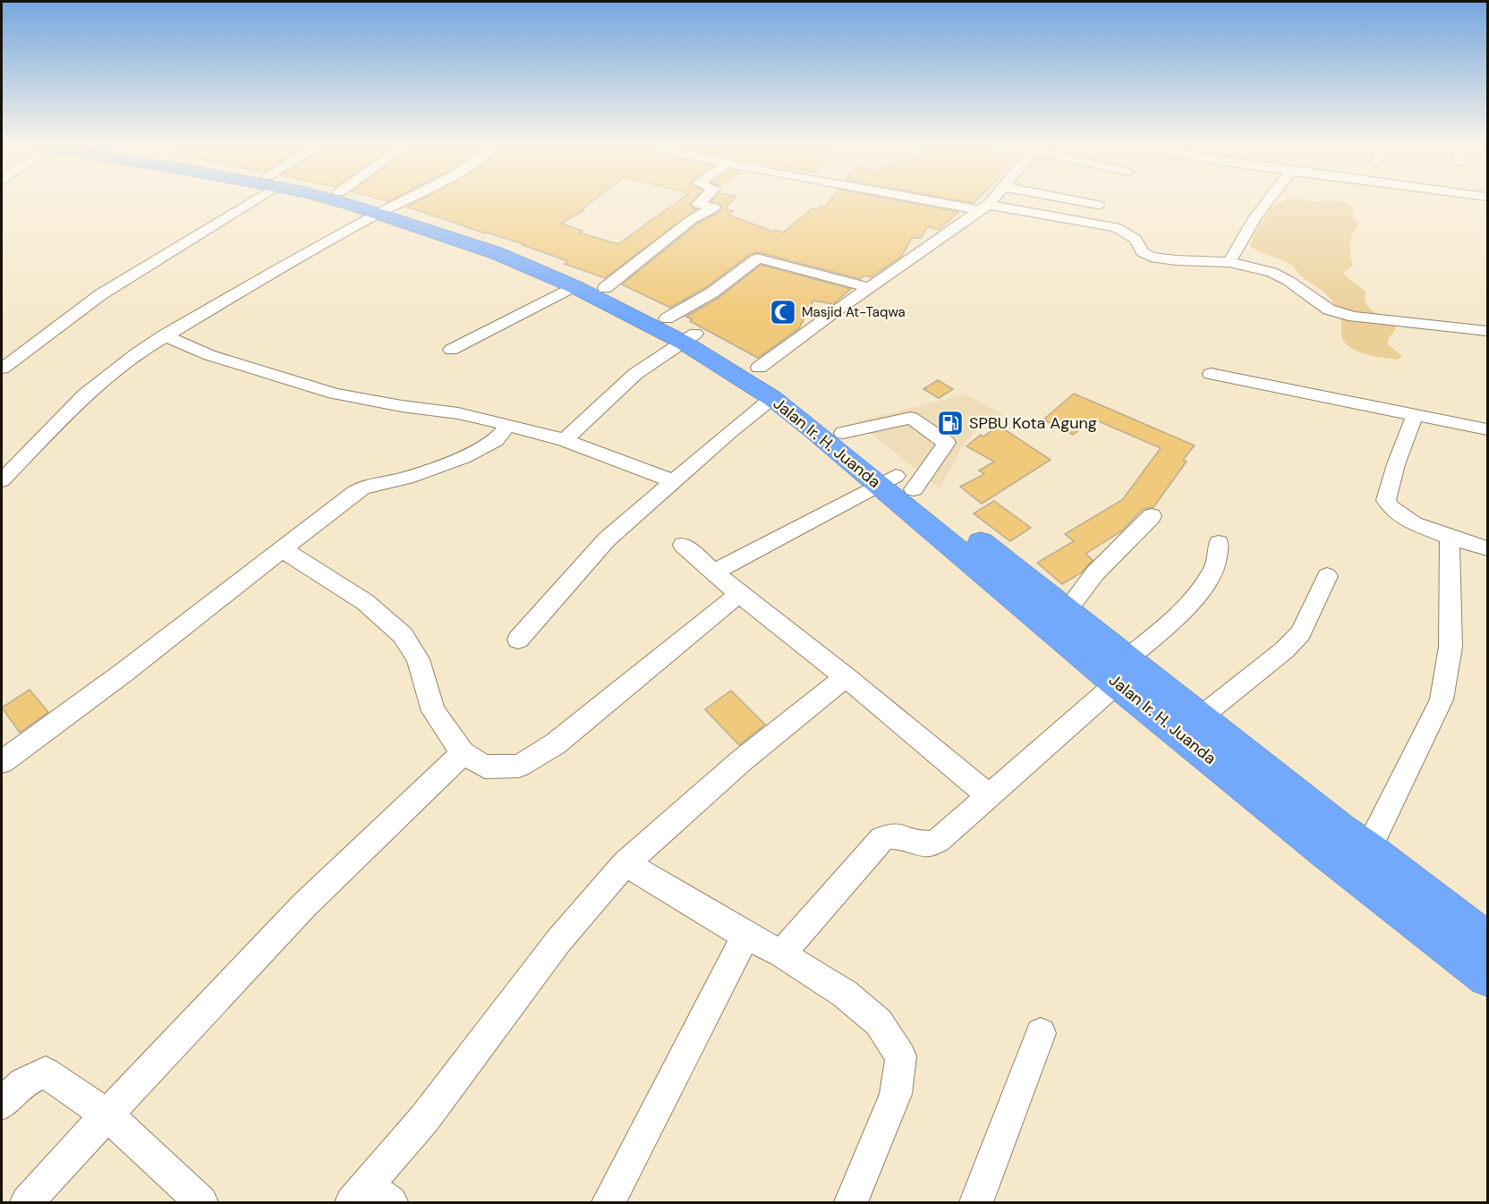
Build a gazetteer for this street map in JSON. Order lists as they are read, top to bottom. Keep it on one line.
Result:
{"streets":{"highway":["Jalan Ir. H. Juanda"]},"places":{"mosque":["Masjid At-Taqwa"],"fuel station":["SPBU Kota Agung"]}}
